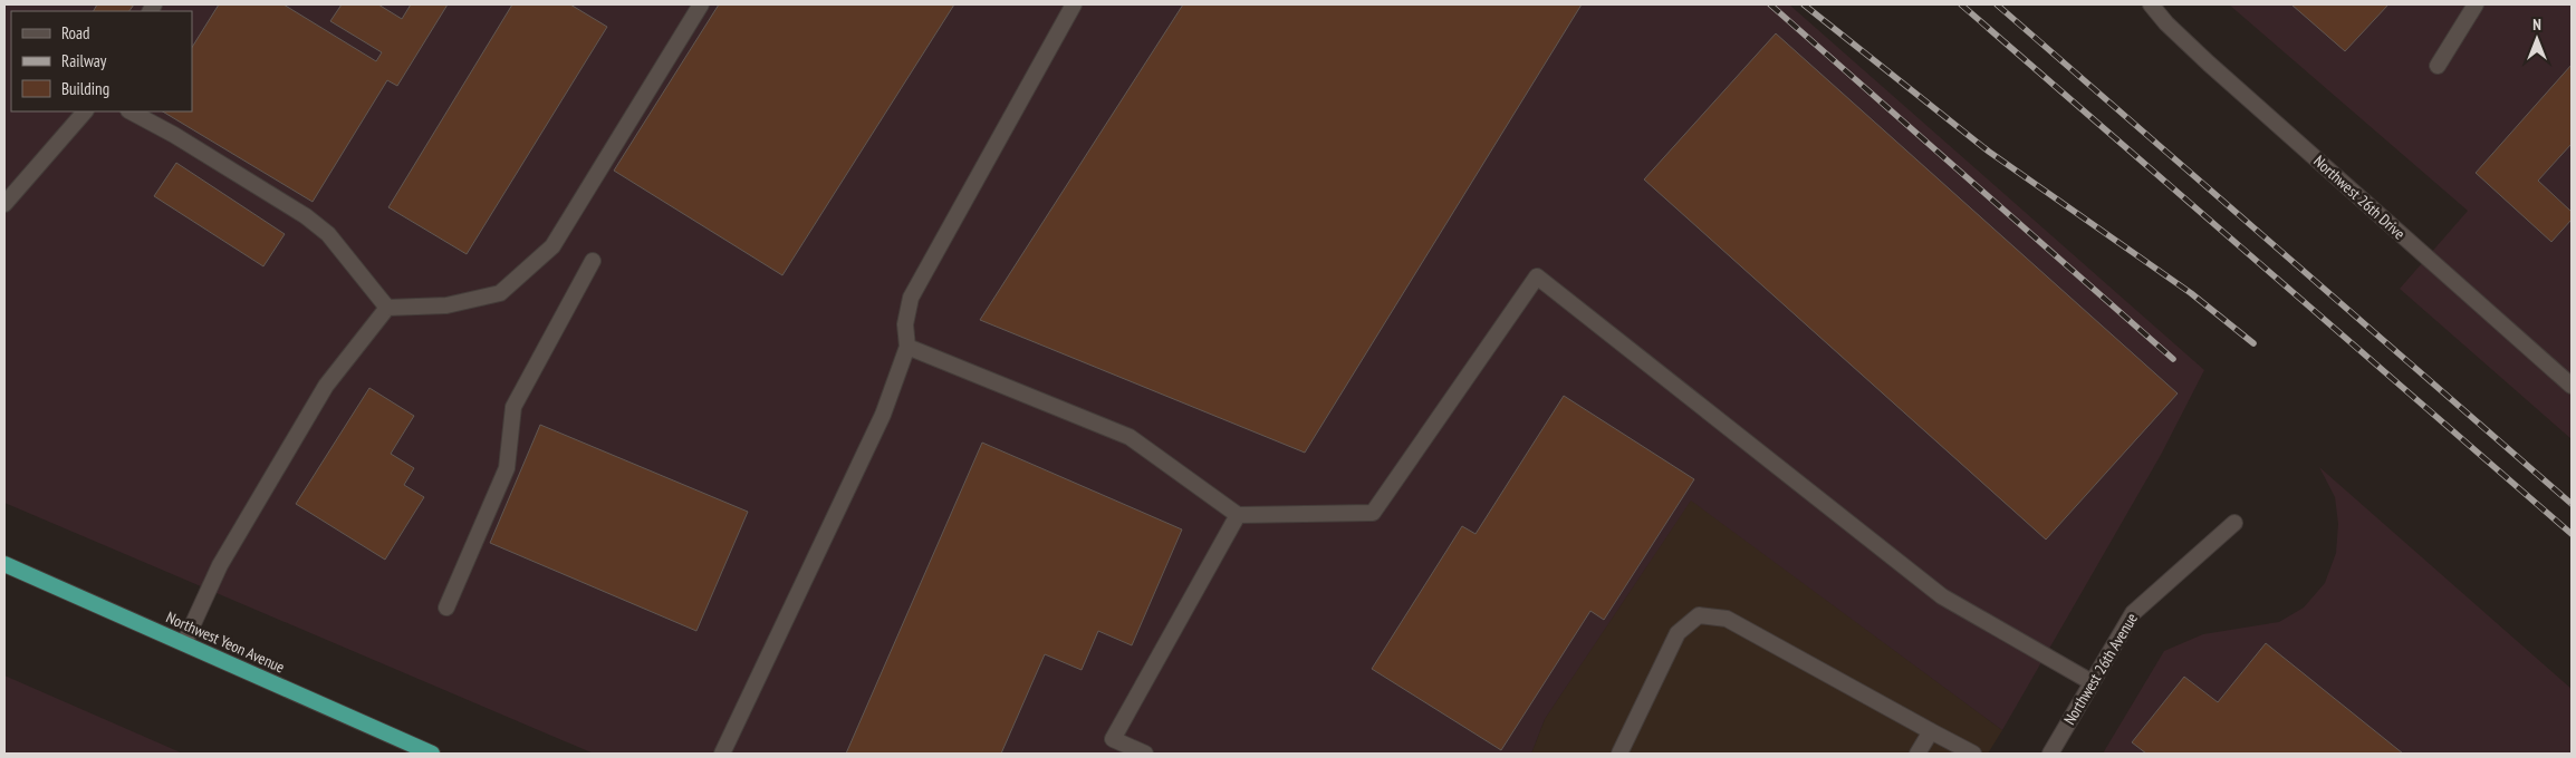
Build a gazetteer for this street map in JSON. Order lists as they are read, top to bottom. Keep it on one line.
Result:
{"streets":{"highway":["Northwest Yeon Avenue"],"street":["Northwest 26th Drive","Northwest 26th Avenue"]},"legend":["Road","Railway","Building"],"north":"top"}
